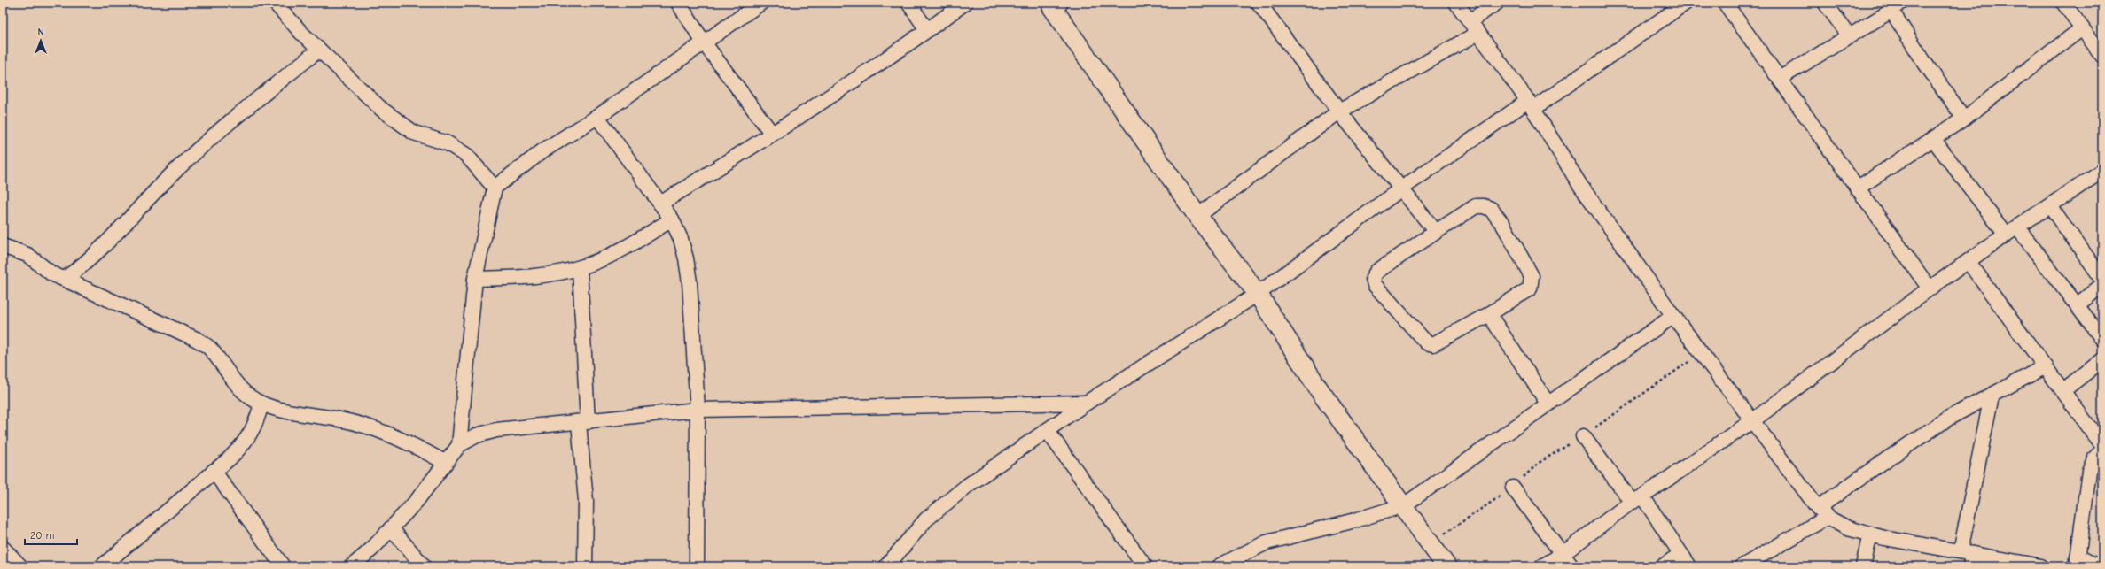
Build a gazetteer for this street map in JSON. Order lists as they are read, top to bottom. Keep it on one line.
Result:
{"scale_bar":"20 m","north":"top"}
